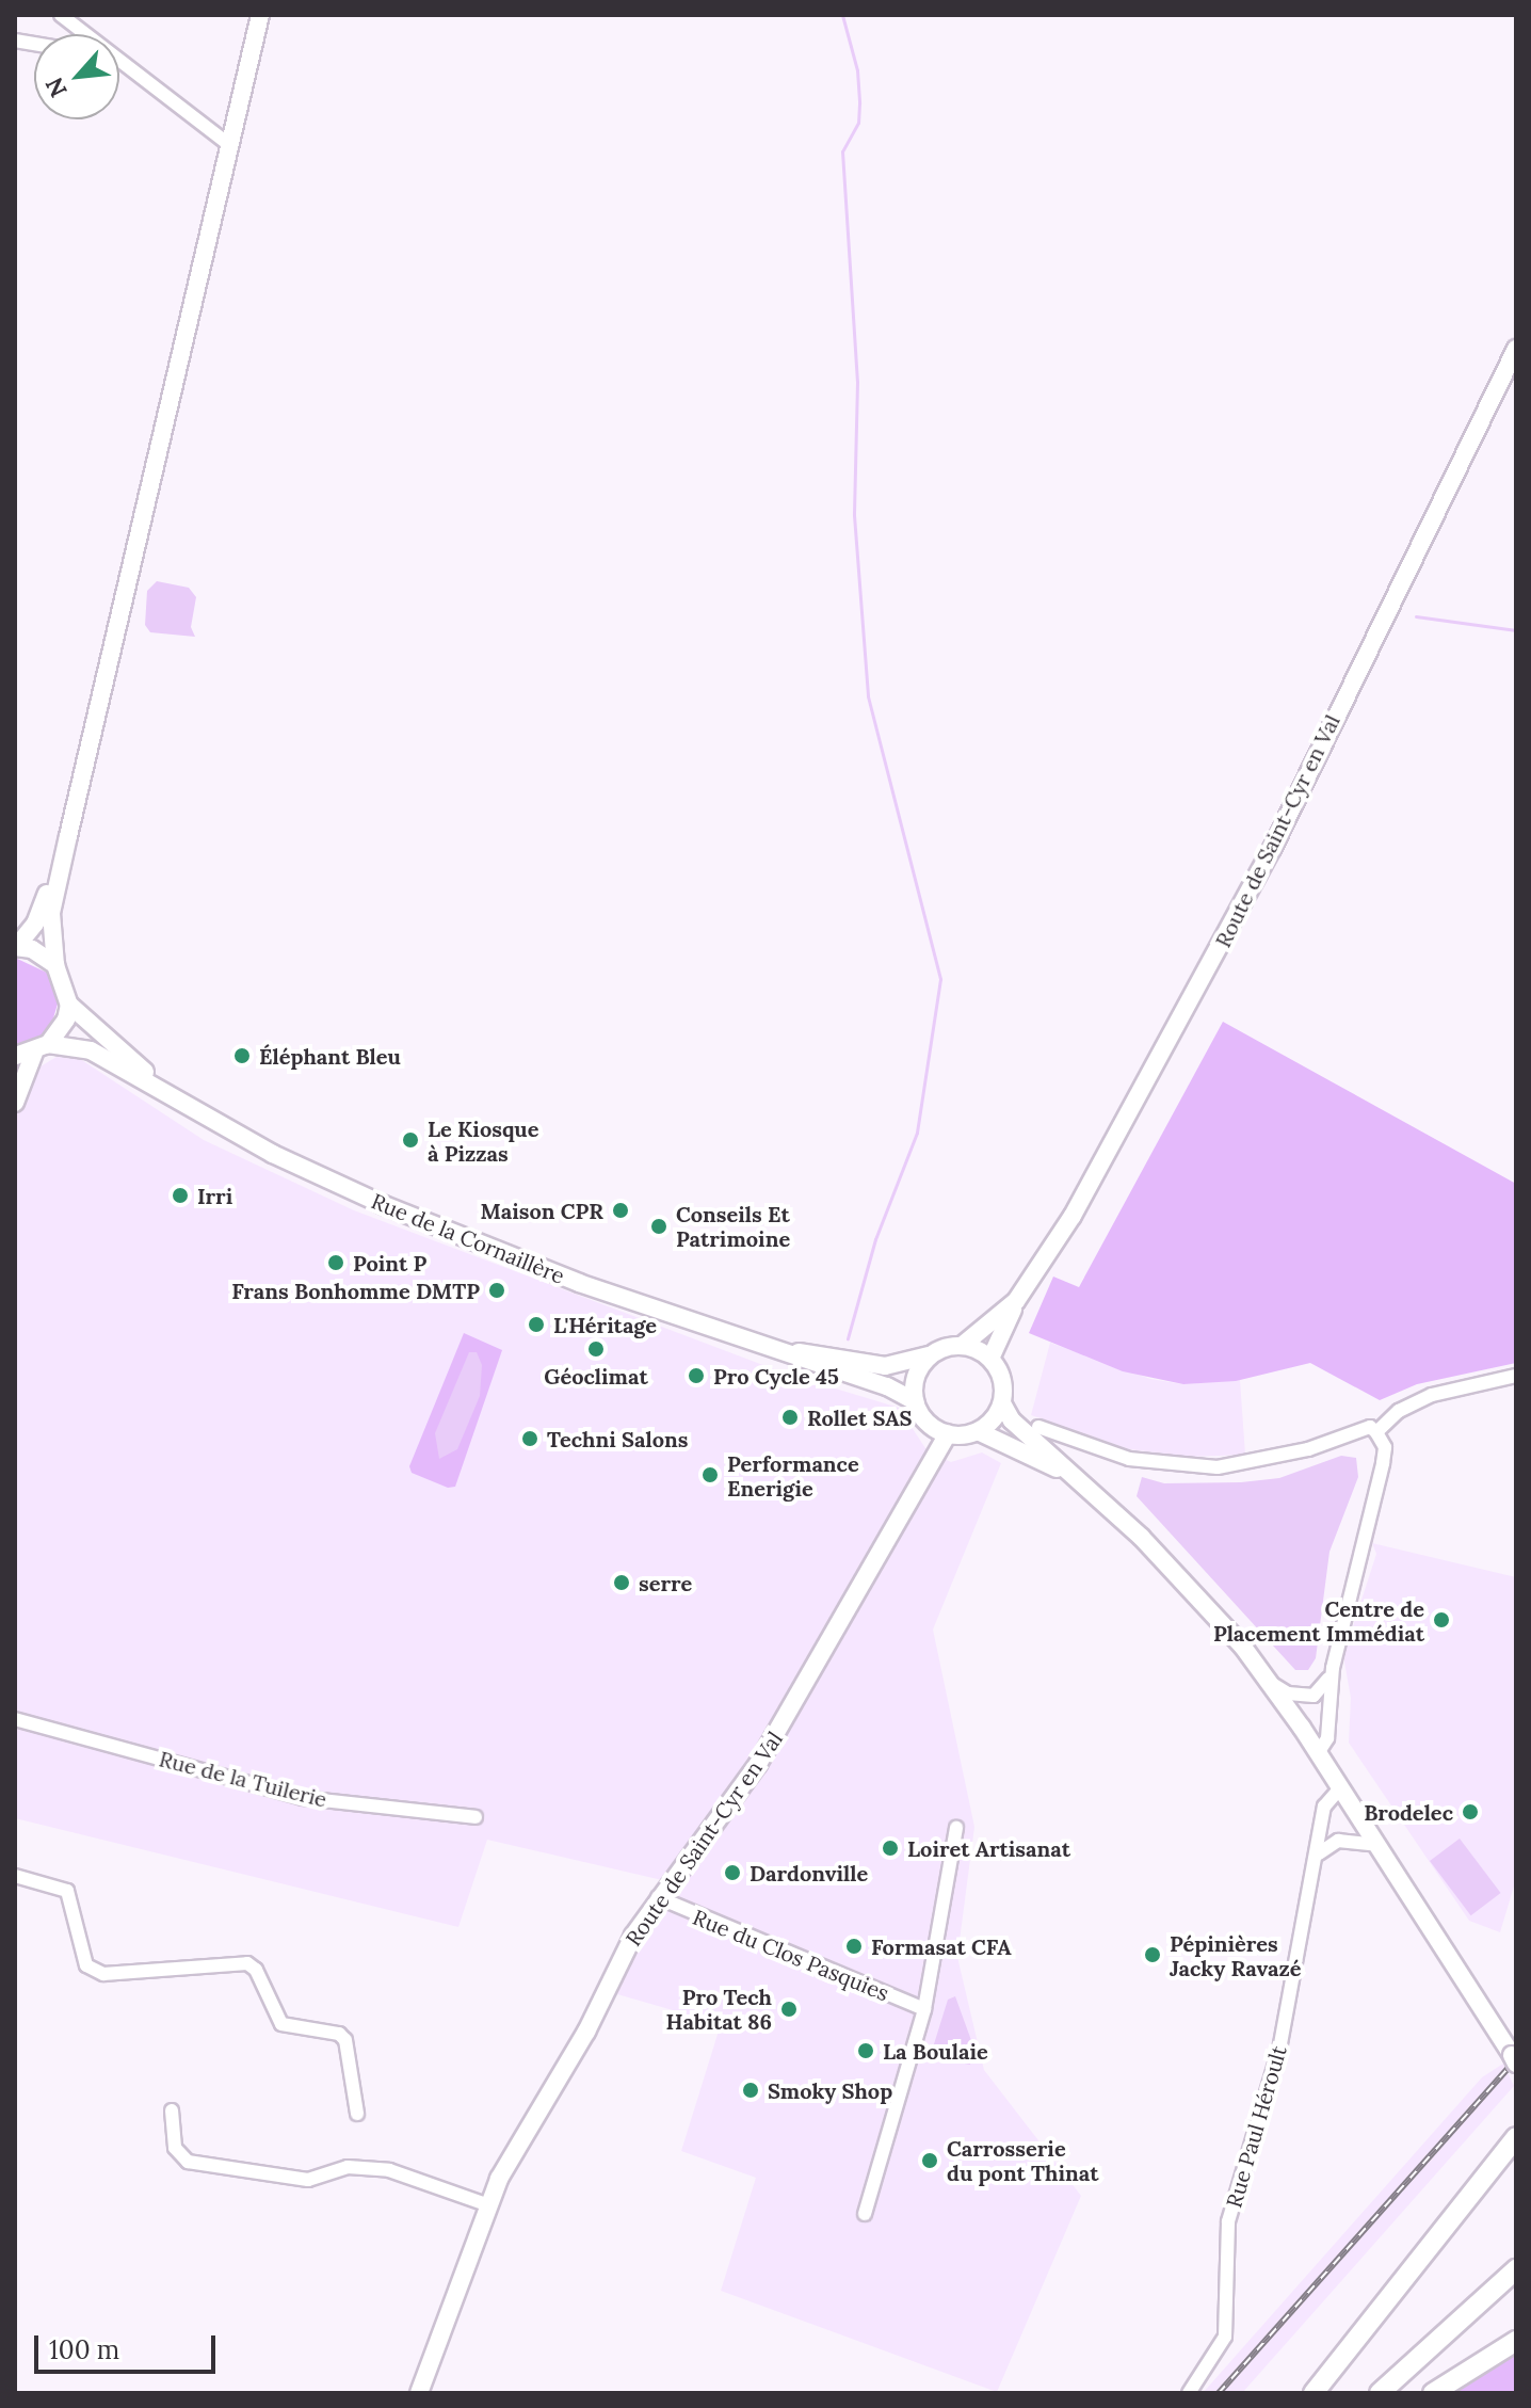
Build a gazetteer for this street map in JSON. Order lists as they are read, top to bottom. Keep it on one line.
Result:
{"streets":{"main road":["Route de Saint-Cyr en Val","Rue de la Cornaillère"],"street":["Rue de la Tuilerie","Rue du Clos Pasquies","Rue Paul Héroult"]},"crossings":[["Route de Saint-Cyr en Val","Rue de la Cornaillère"],["Route de Saint-Cyr en Val","Rue du Clos Pasquies"]],"places":["Éléphant Bleu","Le Kiosque à Pizzas","Irri","Maison CPR","Conseils Et Patrimoine","Point P","Frans Bonhomme DMTP","L'Héritage","Géoclimat","Pro Cycle 45","Rollet SAS","Techni Salons","Performance Enerigie","serre","Centre de Placement Immédiat","Brodelec","Loiret Artisanat","Dardonville","Formasat CFA","Pépinières Jacky Ravazé","Pro Tech Habitat 86","La Boulaie","Smoky Shop","Carrosserie du pont Thinat"],"scale_bar":"100 m","north":"bottom left"}
